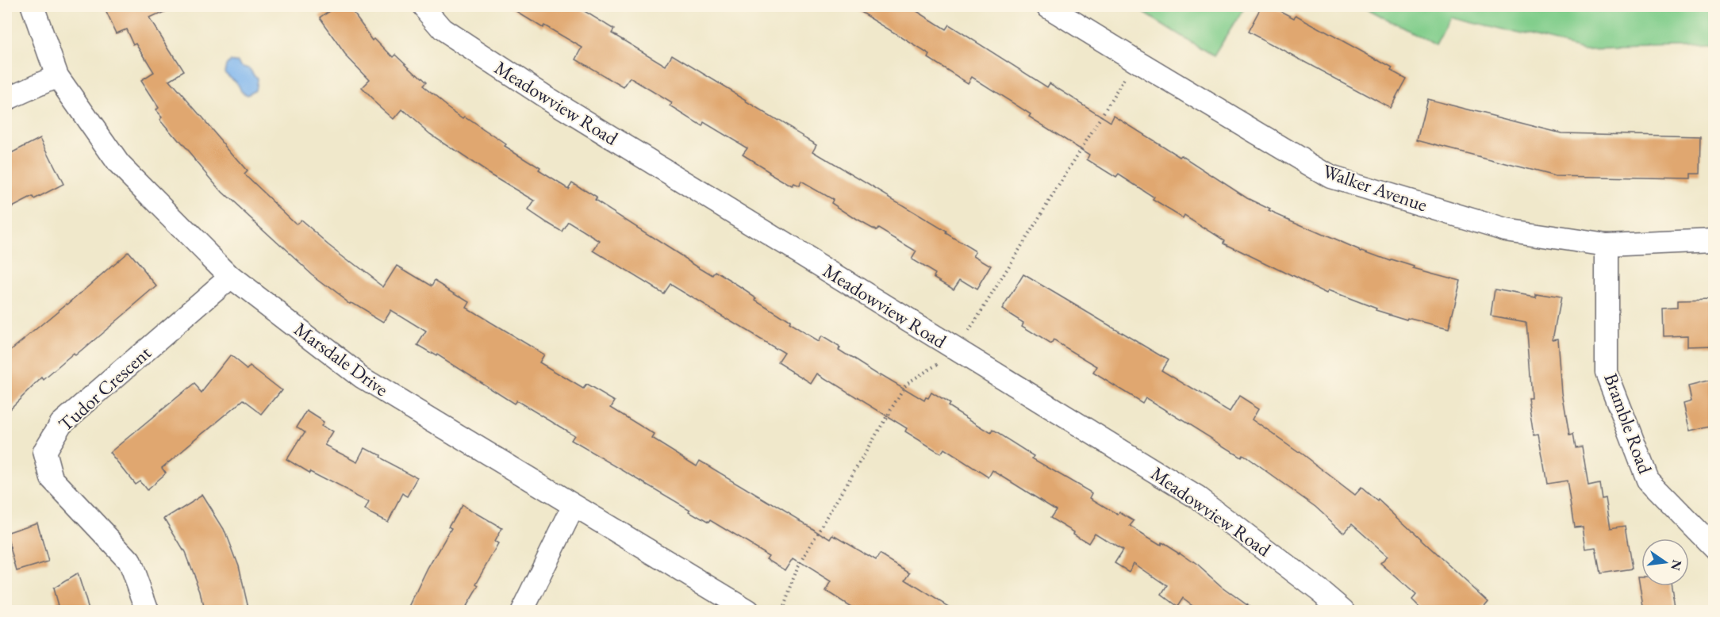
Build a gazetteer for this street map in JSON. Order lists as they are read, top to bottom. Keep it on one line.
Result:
{"streets":{"street":["Meadowview Road","Walker Avenue","Marsdale Drive","Tudor Crescent","Bramble Road"]},"crossings":[["Walker Avenue","Bramble Road"],["Marsdale Drive","Tudor Crescent"]],"north":"right"}
